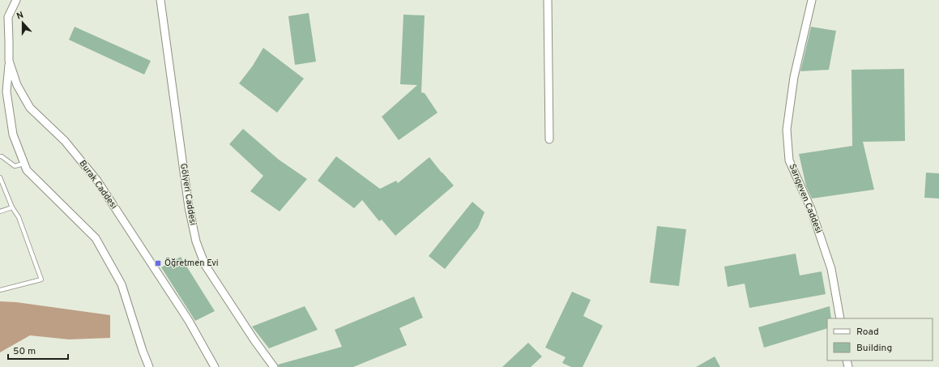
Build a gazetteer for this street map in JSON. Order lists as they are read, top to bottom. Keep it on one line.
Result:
{"streets":{"street":["Burak Caddesi","Gölyeri Caddesi","Sarıgeven Caddesi"]},"places":{"transit":["Öğretmen Evi"]},"legend":["Road","Building"],"scale_bar":"50 m","north":"top"}
